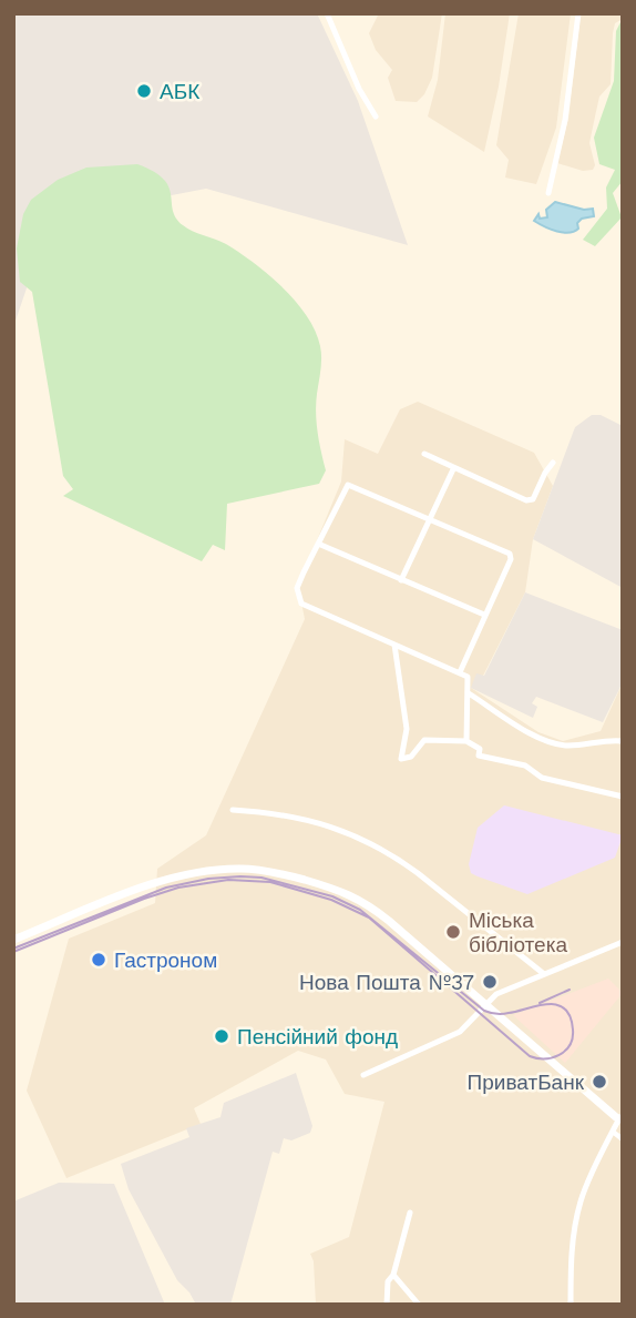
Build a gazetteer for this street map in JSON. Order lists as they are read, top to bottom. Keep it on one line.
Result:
{"places":["АБК","Міська бібліотека","Гастроном","Нова Пошта №37","Пенсійний фонд","ПриватБанк"]}
